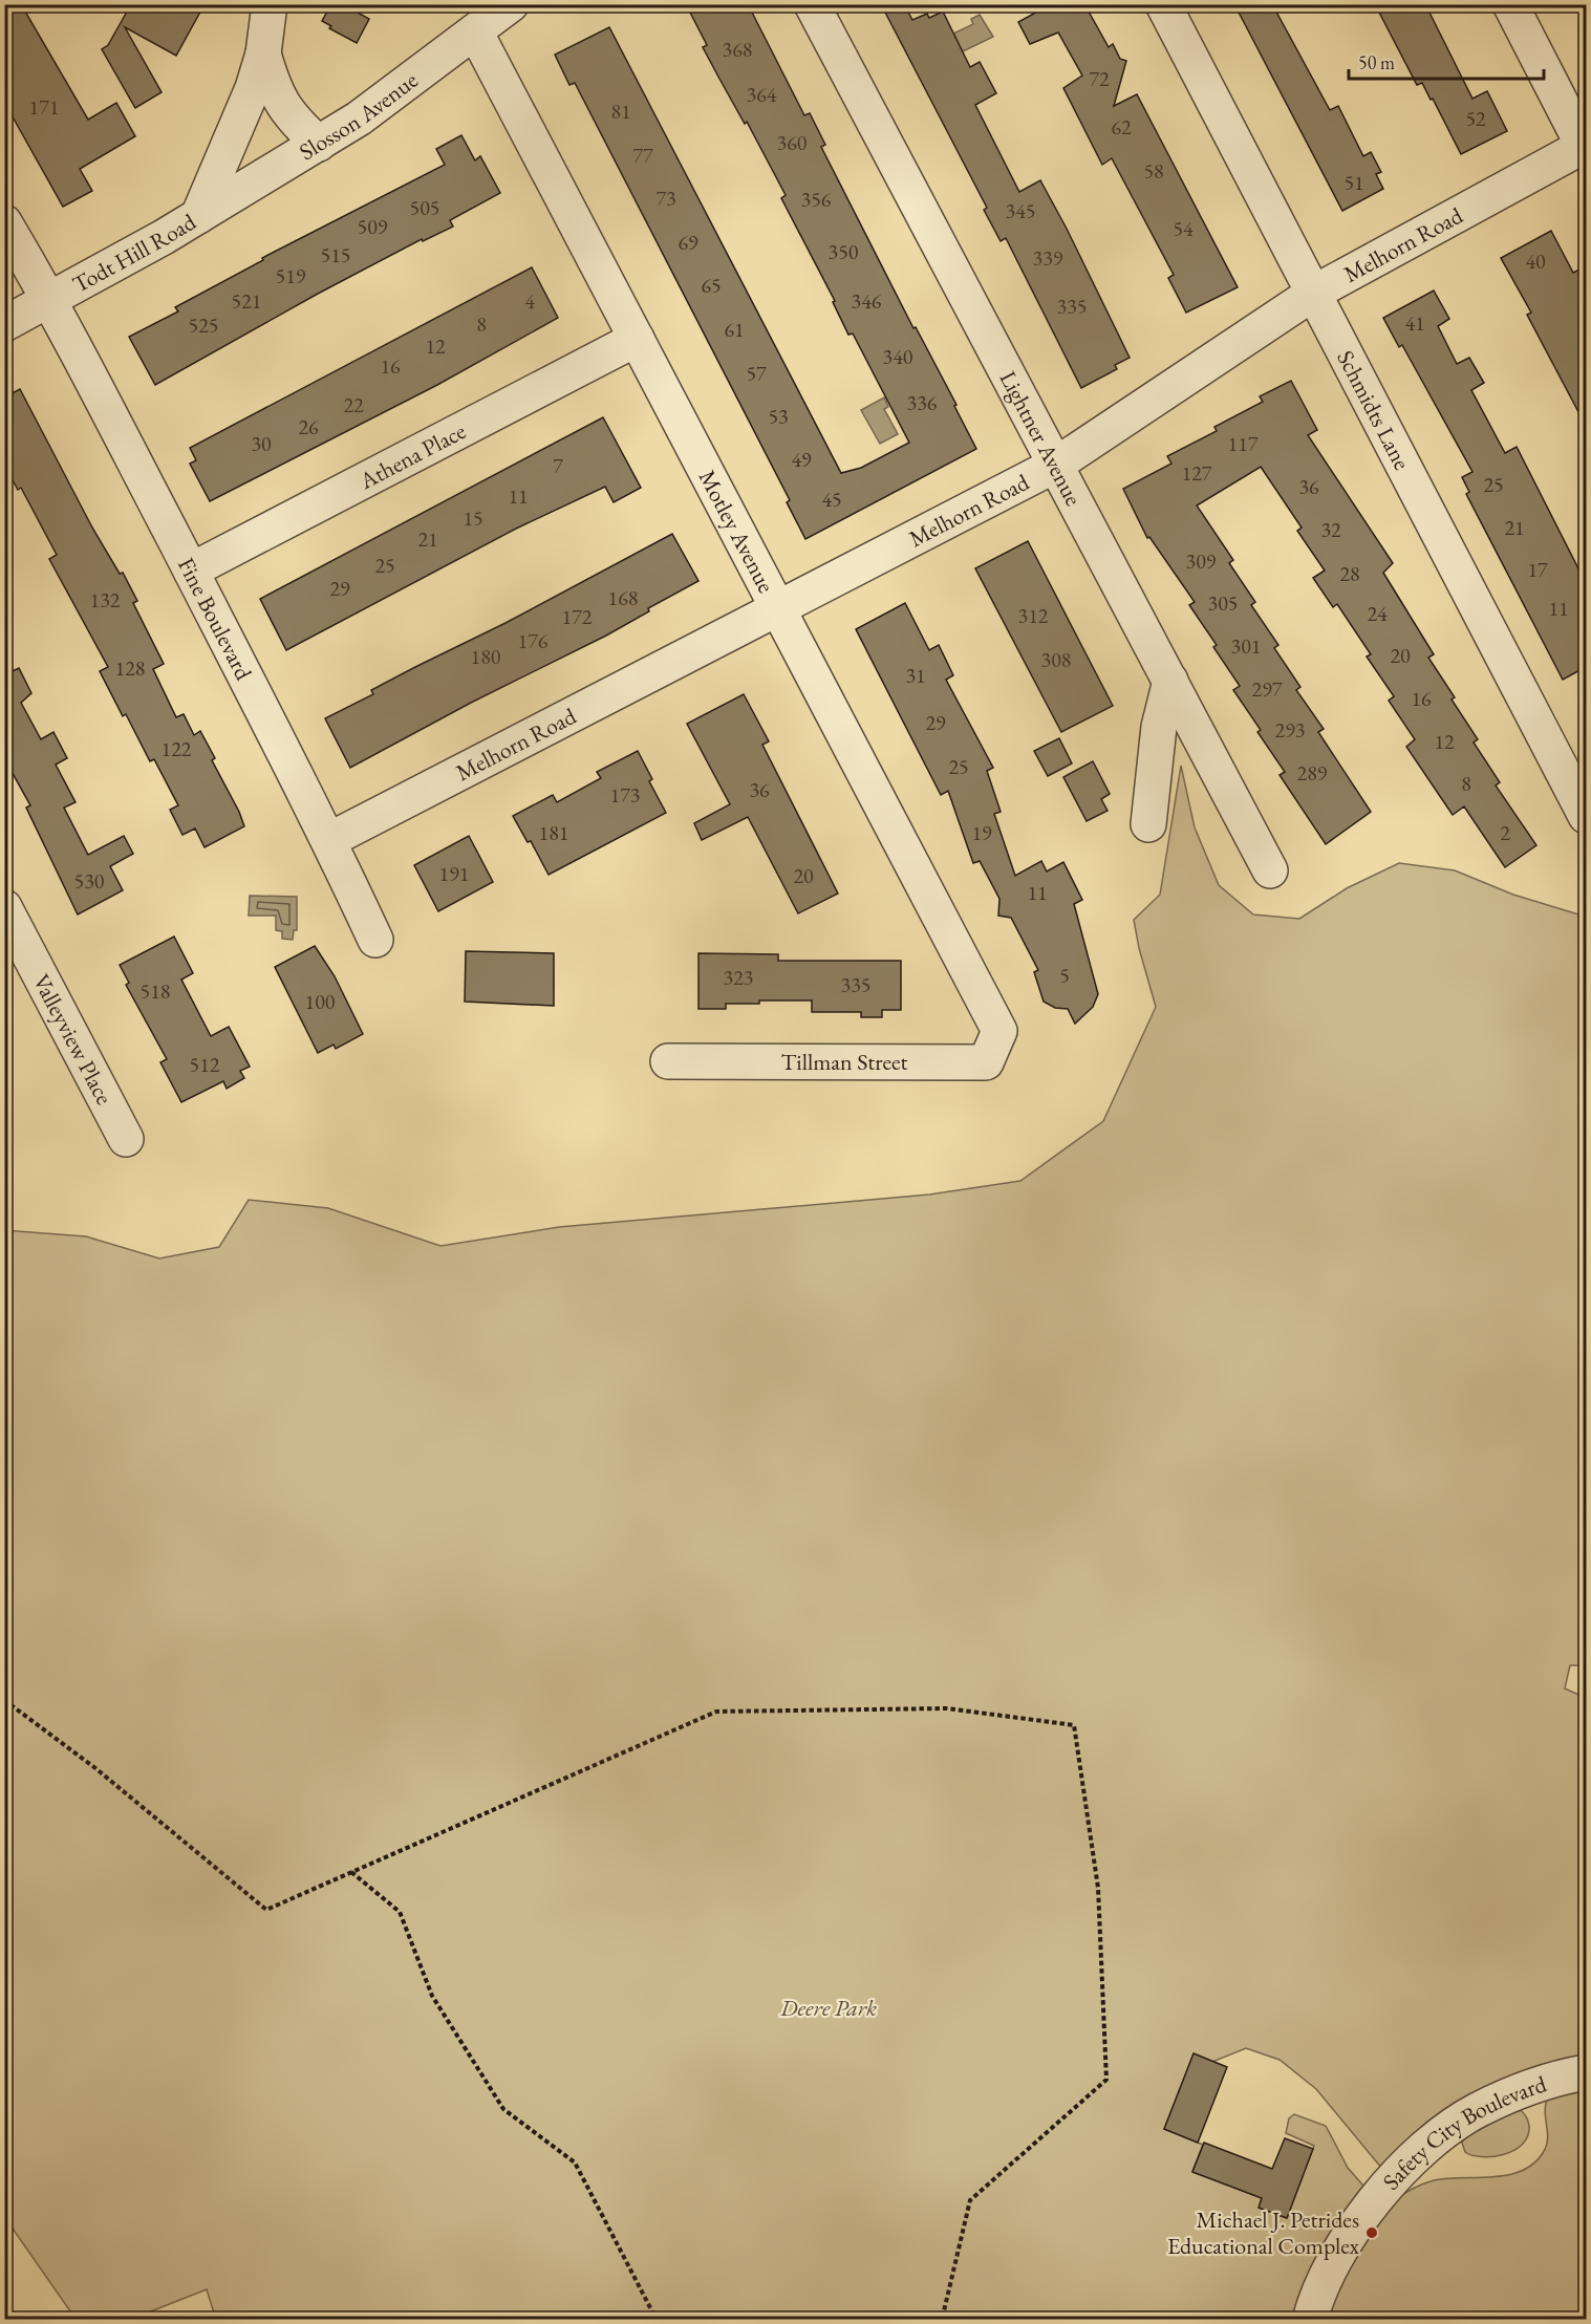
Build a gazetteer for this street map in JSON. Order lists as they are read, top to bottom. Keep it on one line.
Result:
{"streets":{"street":["Slosson Avenue","Melhorn Road","Todt Hill Road","Schmidts Lane","Lightner Avenue","Athena Place","Motley Avenue","Fine Boulevard","Valleyview Place","Tillman Street","Safety City Boulevard"]},"crossings":[["Slosson Avenue","Todt Hill Road"],["Slosson Avenue","Motley Avenue"],["Melhorn Road","Schmidts Lane"],["Melhorn Road","Lightner Avenue"],["Melhorn Road","Motley Avenue"],["Melhorn Road","Fine Boulevard"],["Todt Hill Road","Fine Boulevard"],["Athena Place","Motley Avenue"],["Athena Place","Fine Boulevard"],["Motley Avenue","Tillman Street"]],"parks":["Deere Park"],"places":["Michael J. Petrides Educational Complex"],"house_numbers":["368","72","364","171","81","52","62","360","77","58","51","73","356","505","345","509","54","69","350","515","339","40","519","65","521","4","346","335","41","8","525","61","12","340","16","57","336","22","53","26","30","117","49","7","127","25","36","11","45","15","21","32","21","309","25","17","28","29","168","132","305","11","24","312","172","176","301","20","180","308","128","31","297","16","29","293","12","122","25","289","8","36","173","181","19","2","191","20","530","11","5","323","335","518","100","512"],"scale_bar":"50 m"}
